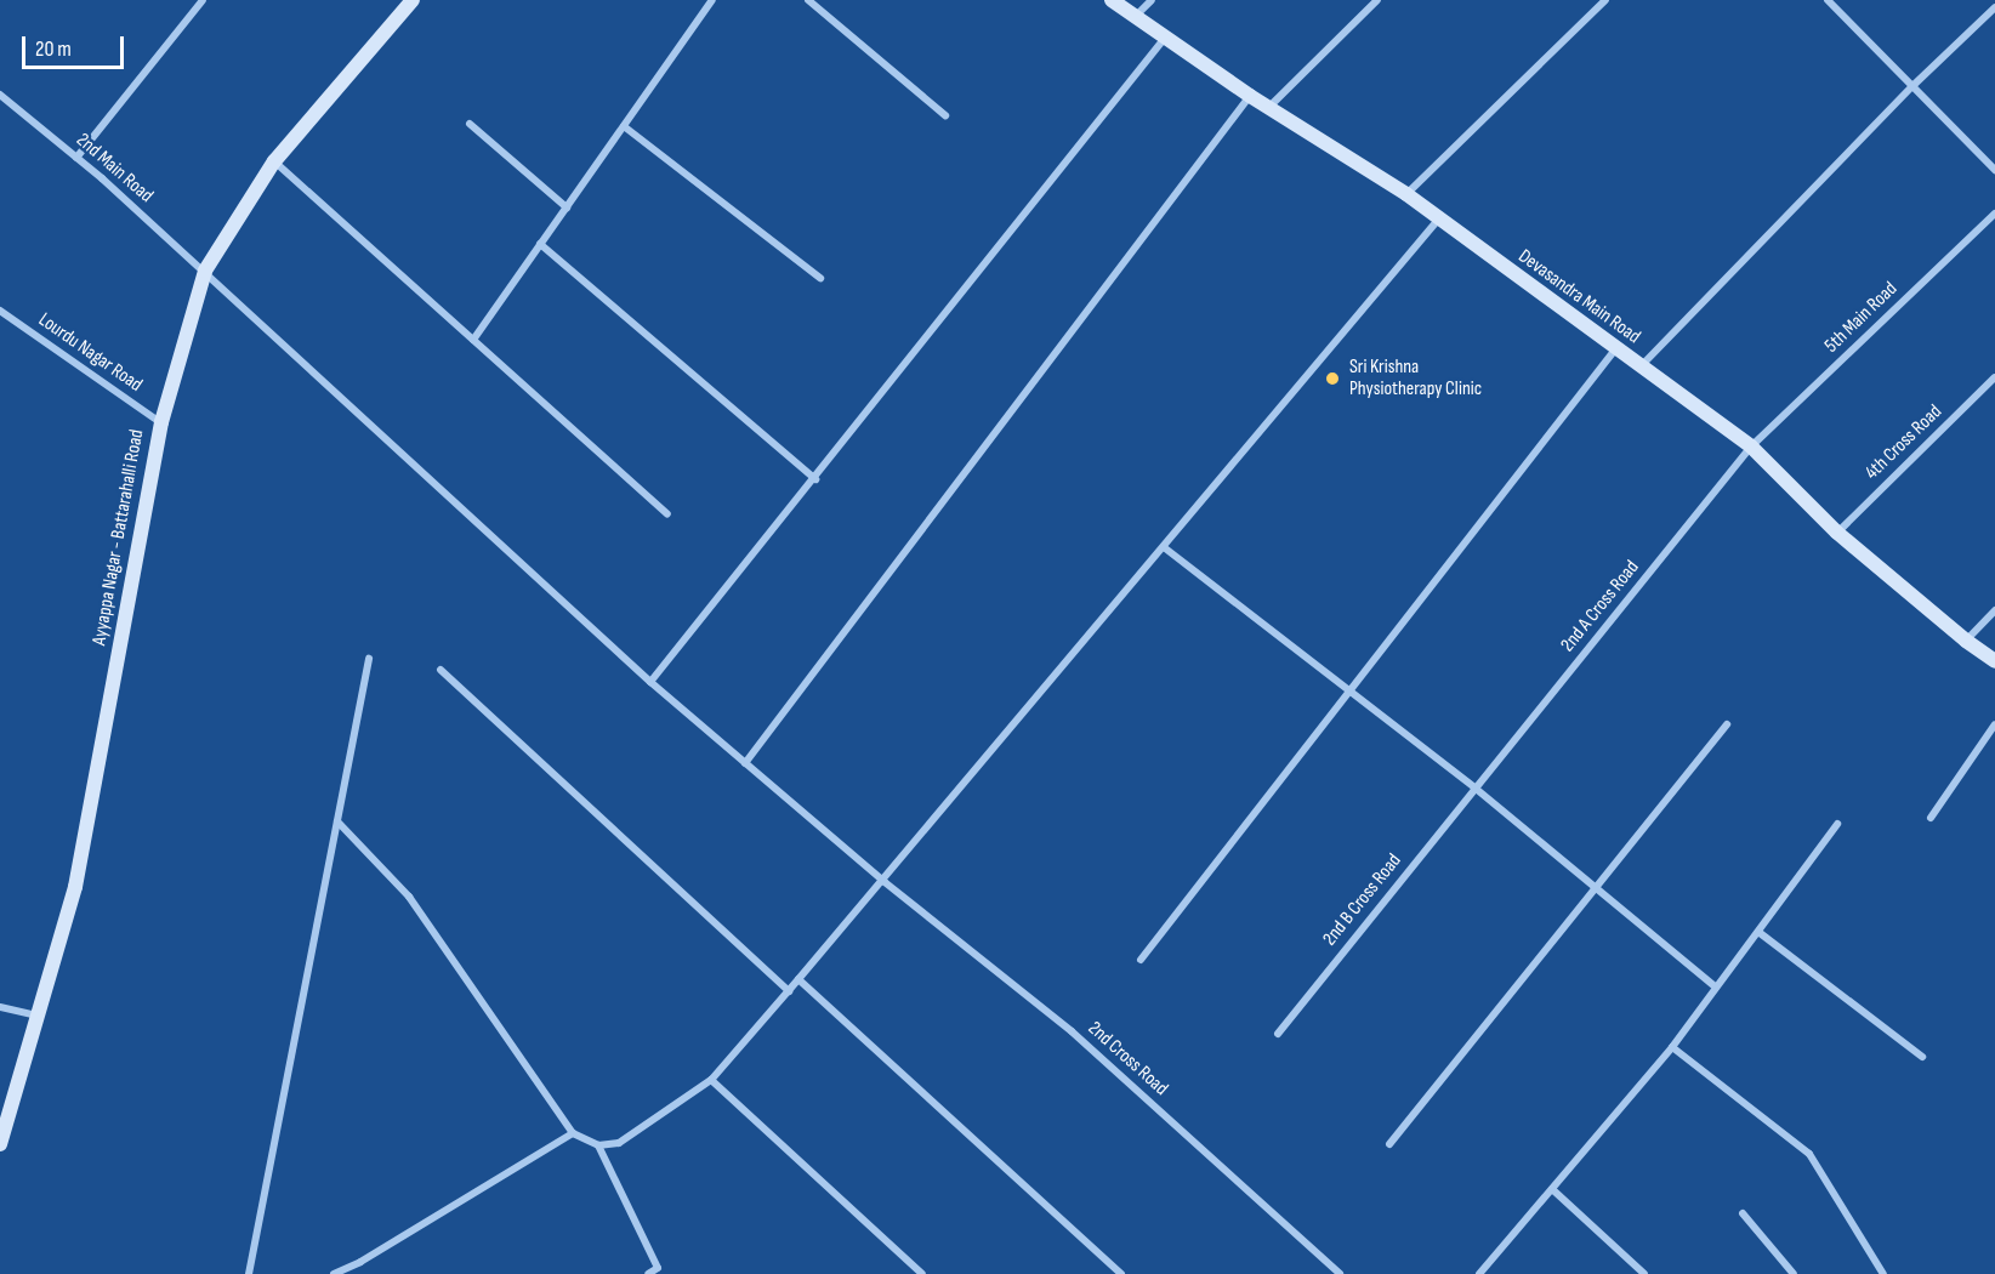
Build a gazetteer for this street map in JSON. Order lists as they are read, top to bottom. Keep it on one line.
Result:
{"streets":{"main road":["Devasandra Main Road","Ayyappa Nagar - Battarahalli Road"],"street":["2nd Main Road","5th Main Road","Lourdu Nagar Road","4th Cross Road","2nd A Cross Road","2nd B Cross Road","2nd Cross Road"]},"crossings":[["2nd Main Road","Ayyappa Nagar - Battarahalli Road"],["2nd Main Road","2nd Cross Road"],["Devasandra Main Road","5th Main Road"],["Devasandra Main Road","4th Cross Road"],["Devasandra Main Road","2nd A Cross Road"],["5th Main Road","2nd A Cross Road"],["Lourdu Nagar Road","Ayyappa Nagar - Battarahalli Road"],["2nd A Cross Road","2nd B Cross Road"]],"places":["Sri Krishna Physiotherapy Clinic"],"scale_bar":"20 m"}
